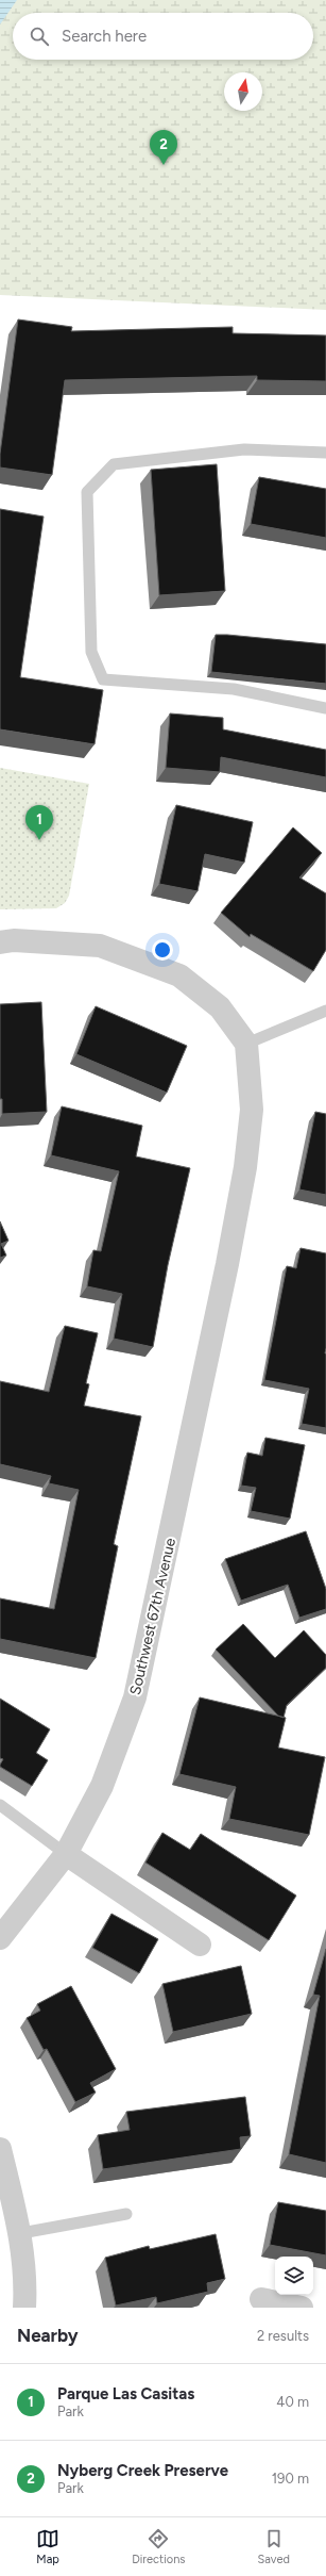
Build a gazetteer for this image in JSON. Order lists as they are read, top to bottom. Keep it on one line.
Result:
{"streets":{"street":["Southwest 67th Avenue"]},"north":"top","page":{"search":"Search here","pins":["2","1"],"heading":["Nearby","2 results"],"list":[{"mark":"1","name":"Parque Las Casitas","note":"Park","value":"40 m"},{"mark":"2","name":"Nyberg Creek Preserve","note":"Park","value":"190 m"}],"nav":["Map","Directions","Saved"]}}
